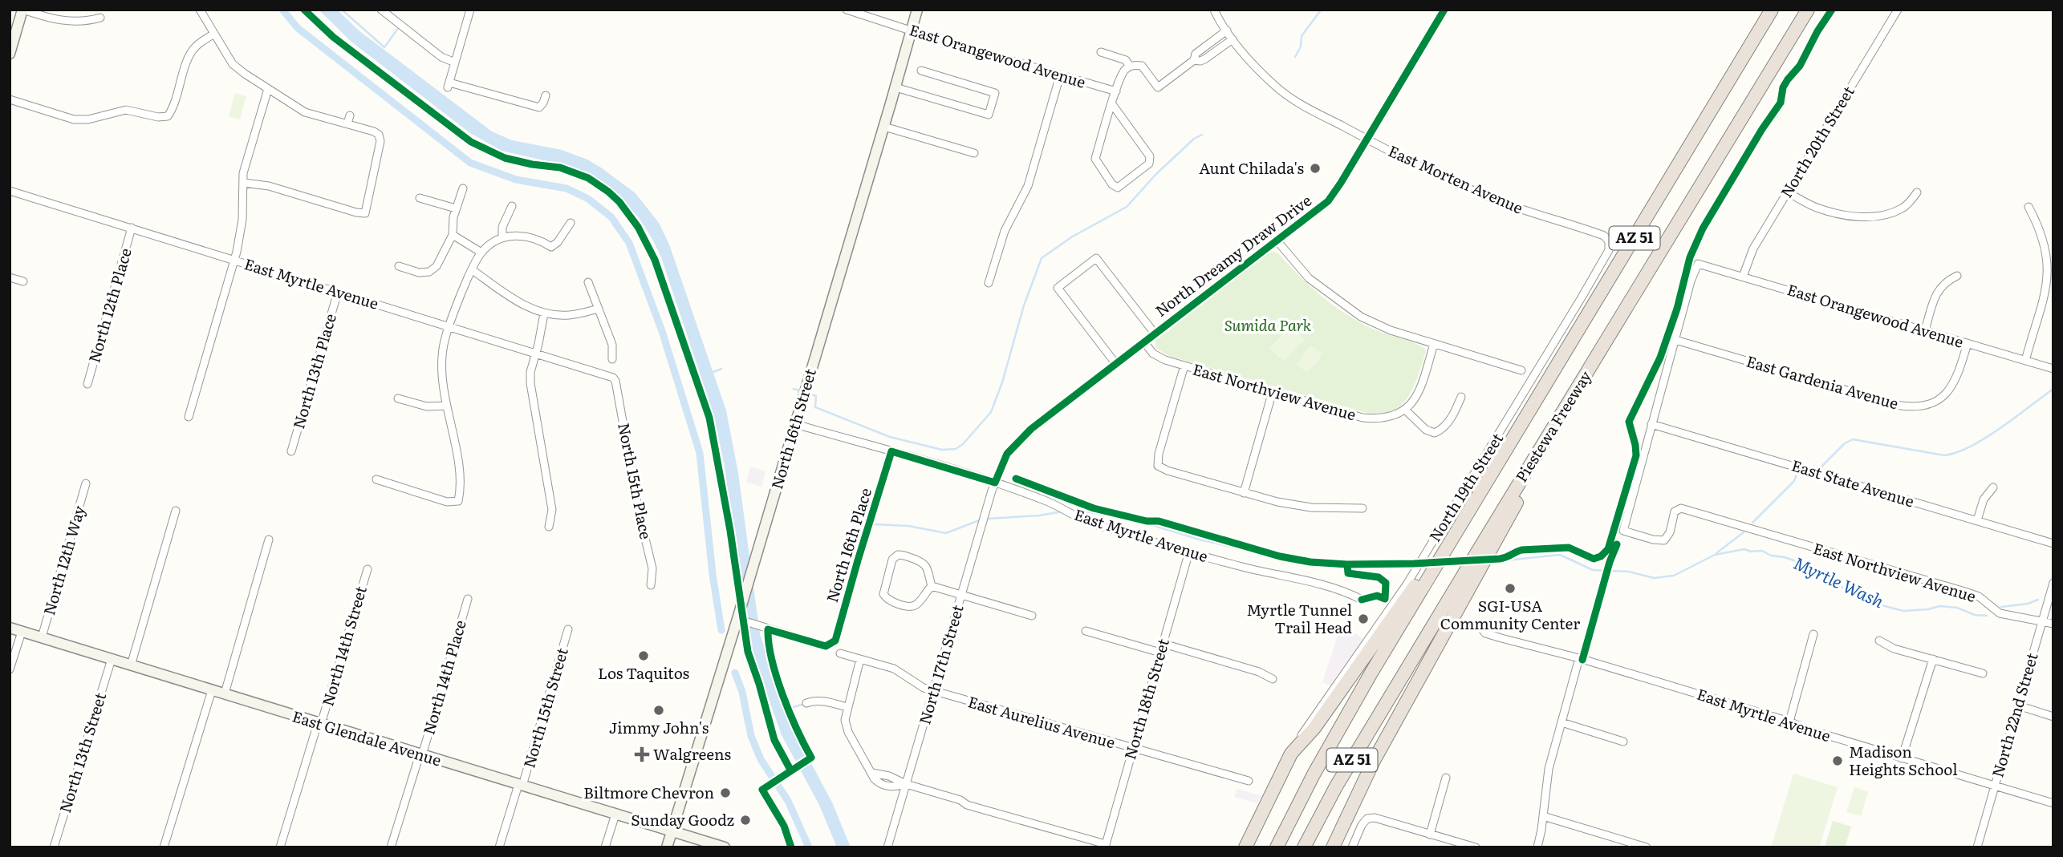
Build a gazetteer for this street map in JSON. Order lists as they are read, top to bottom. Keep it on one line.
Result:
{"streets":{"highway":["AZ 51","Piestewa Freeway"],"main road":["North 16th Street","East Glendale Avenue"],"street":["East Orangewood Avenue","North 20th Street","East Morten Avenue","North Dreamy Draw Drive","East Myrtle Avenue","North 12th Place","North 13th Place","East Gardenia Avenue","East Northview Avenue","North 15th Place","East State Avenue","North 19th Street","North 16th Place","North 12th Way","North 14th Street","North 17th Street","North 14th Place","North 18th Street","North 15th Street","North 22nd Street","East Aurelius Avenue","North 13th Street"]},"crossings":[["East Orangewood Avenue","North 20th Street"],["East Orangewood Avenue","East Gardenia Avenue"],["East Orangewood Avenue","North 16th Street"],["East Morten Avenue","North Dreamy Draw Drive"],["East Morten Avenue","North 19th Street"],["North Dreamy Draw Drive","East Myrtle Avenue"],["North Dreamy Draw Drive","East Northview Avenue"],["North Dreamy Draw Drive","North 17th Street"],["East Myrtle Avenue","North 12th Place"],["East Myrtle Avenue","North 13th Place"],["East Myrtle Avenue","North 16th Street"],["East Myrtle Avenue","North 15th Place"],["East Myrtle Avenue","North 16th Place"],["East Myrtle Avenue","North 17th Street"],["East Myrtle Avenue","North 18th Street"],["East Myrtle Avenue","North 22nd Street"],["East Northview Avenue","East State Avenue"],["East Northview Avenue","North 22nd Street"],["North 16th Street","North 16th Place"],["North 16th Street","East Glendale Avenue"],["North 12th Way","East Glendale Avenue"],["North 14th Street","East Glendale Avenue"],["North 17th Street","East Aurelius Avenue"],["North 14th Place","East Glendale Avenue"],["North 18th Street","East Aurelius Avenue"],["North 15th Street","East Glendale Avenue"],["East Glendale Avenue","North 13th Street"]],"water":["Myrtle Wash"],"parks":["Sumida Park"],"places":{"other":["Aunt Chilada's","SGI-USA Community Center","Myrtle Tunnel Trail Head","Los Taquitos","Jimmy John's","Madison Heights School","Biltmore Chevron","Sunday Goodz"],"health":["Walgreens"]}}
